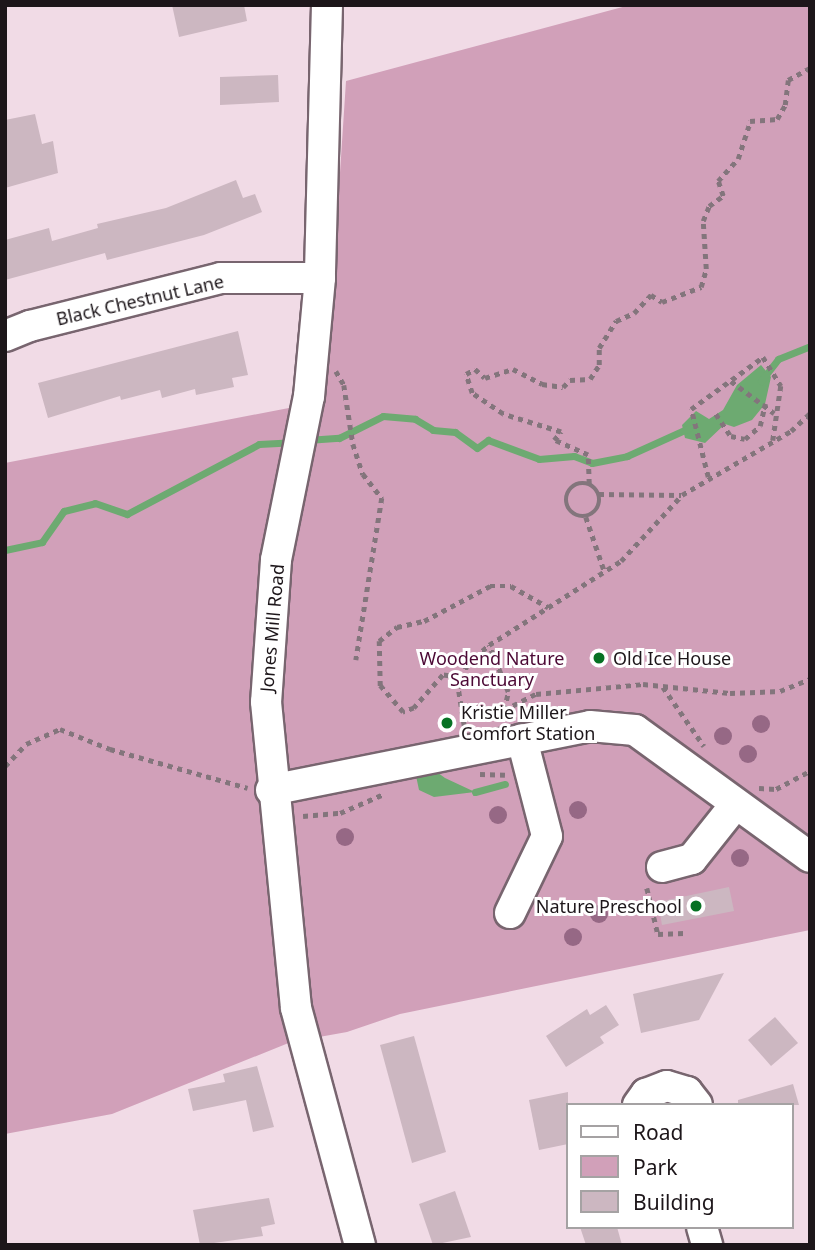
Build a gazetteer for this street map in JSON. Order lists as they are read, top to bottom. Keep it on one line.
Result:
{"streets":{"street":["Black Chestnut Lane","Jones Mill Road"]},"crossings":[["Black Chestnut Lane","Jones Mill Road"]],"parks":["Woodend Nature Sanctuary"],"places":["Old Ice House","Kristie Miller Comfort Station","Nature Preschool"],"legend":["Road","Park","Building"]}
